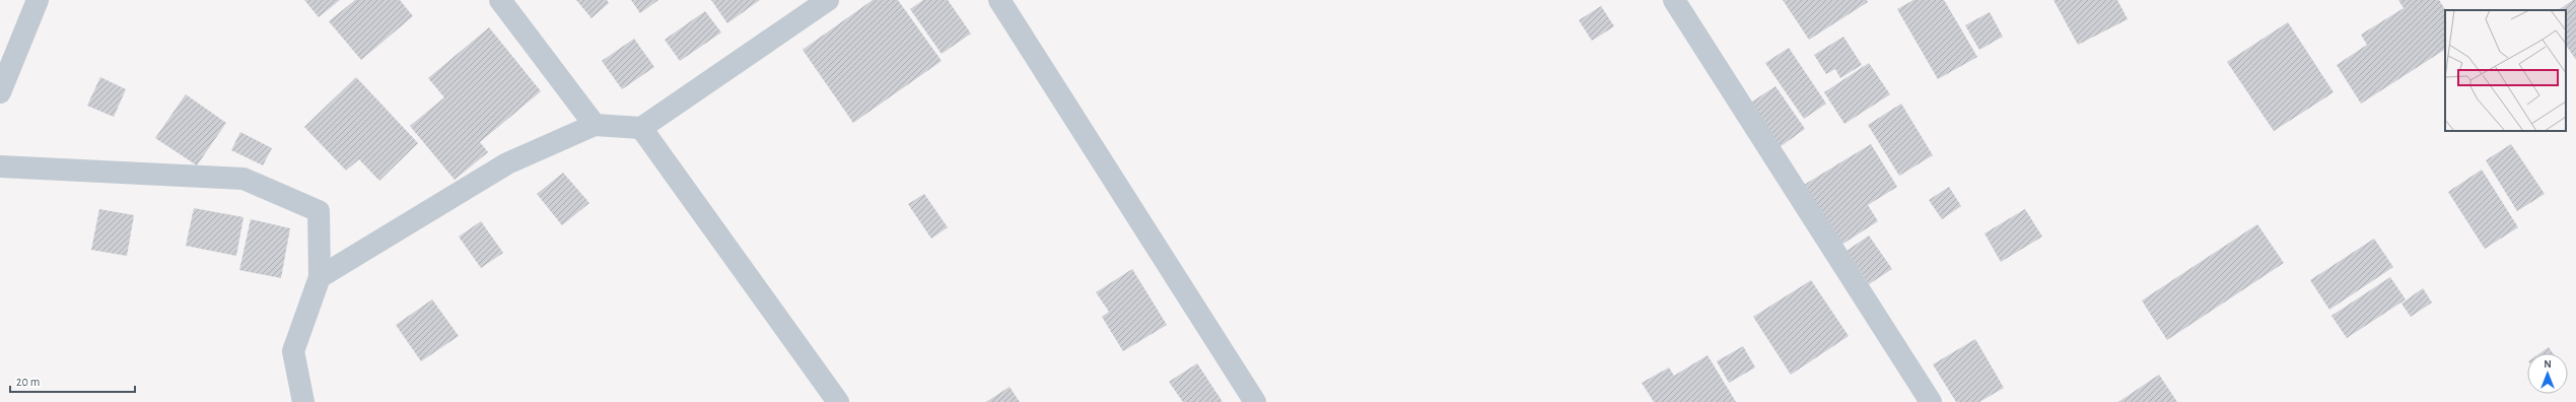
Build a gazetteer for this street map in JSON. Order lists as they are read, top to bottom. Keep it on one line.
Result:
{"scale_bar":"20 m","north":"top"}
